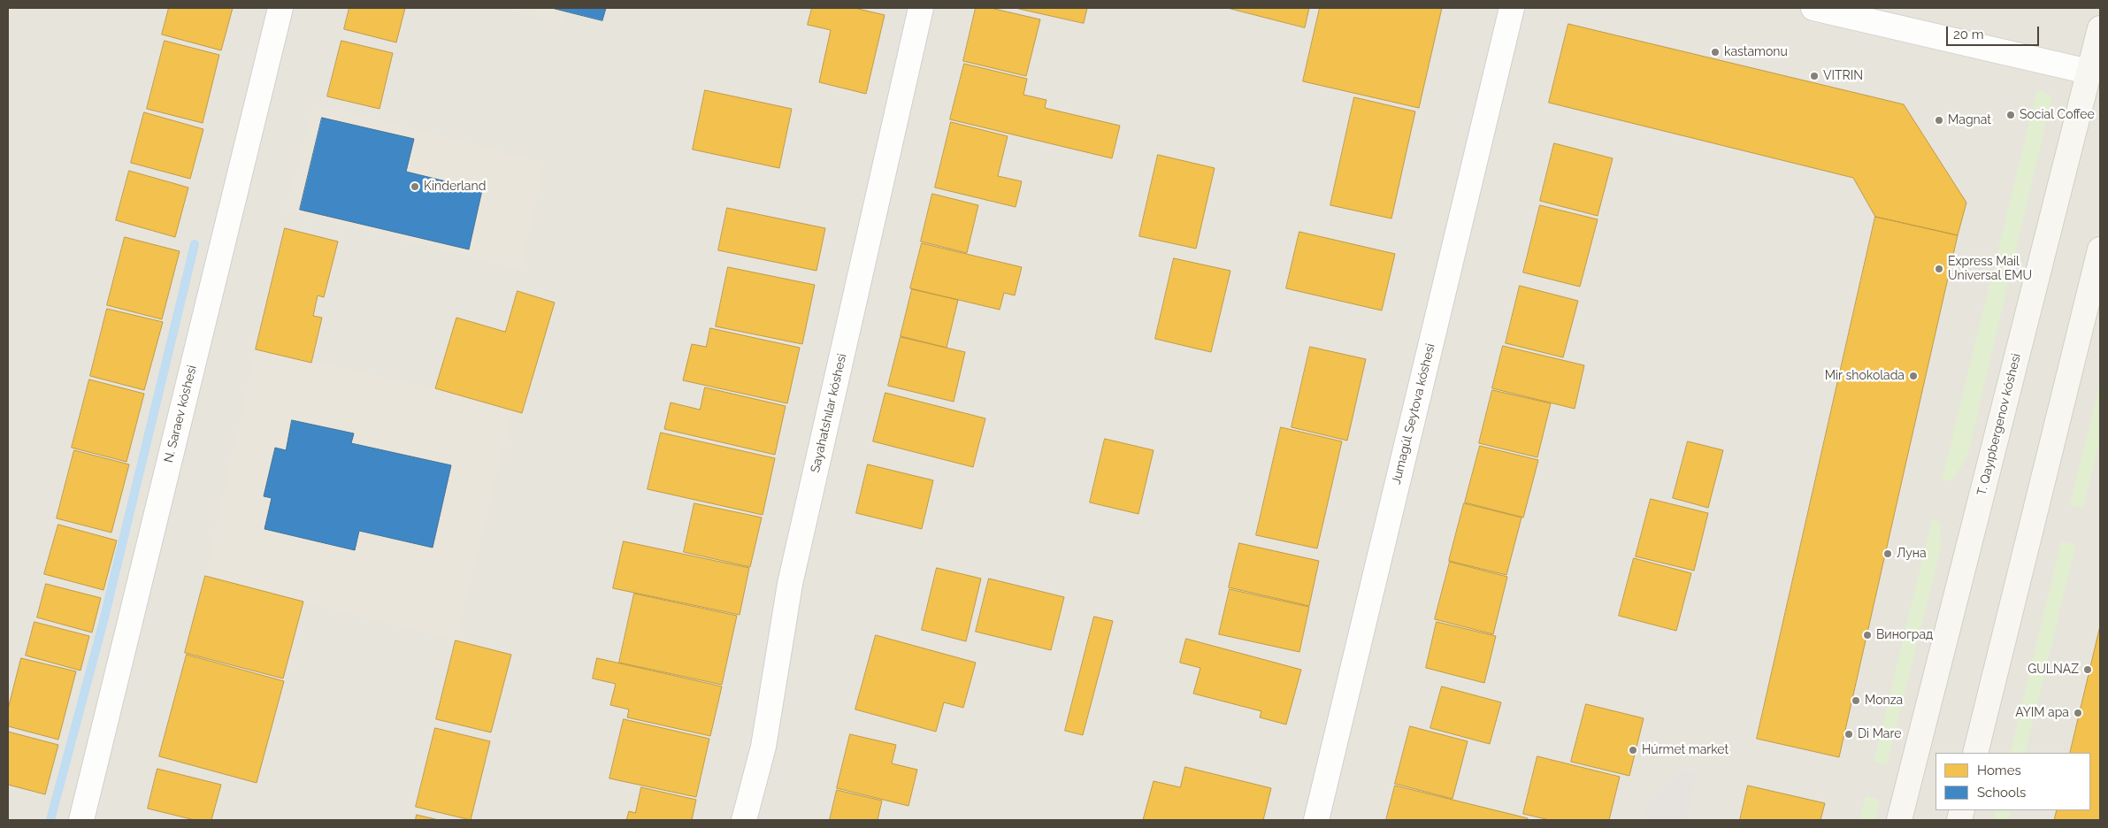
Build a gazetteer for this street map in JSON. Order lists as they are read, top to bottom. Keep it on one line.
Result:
{"streets":{"main road":["T. Qayıpbergenov kóshesi"],"street":["Sayahatshılar kóshesi","N. Saraev kóshesi","Jumagúl Seytova kóshesi"]},"places":["kastamonu","VITRIN","Social Coffee","Мagnat","Kinderland","Express Mail Universal EMU","Mir shokolada","Луна","Виноград","GULNAZ","Monza","AYIM apa","Di Mare","Húrmet market"],"legend":["Homes","Schools"],"scale_bar":"20 m"}
